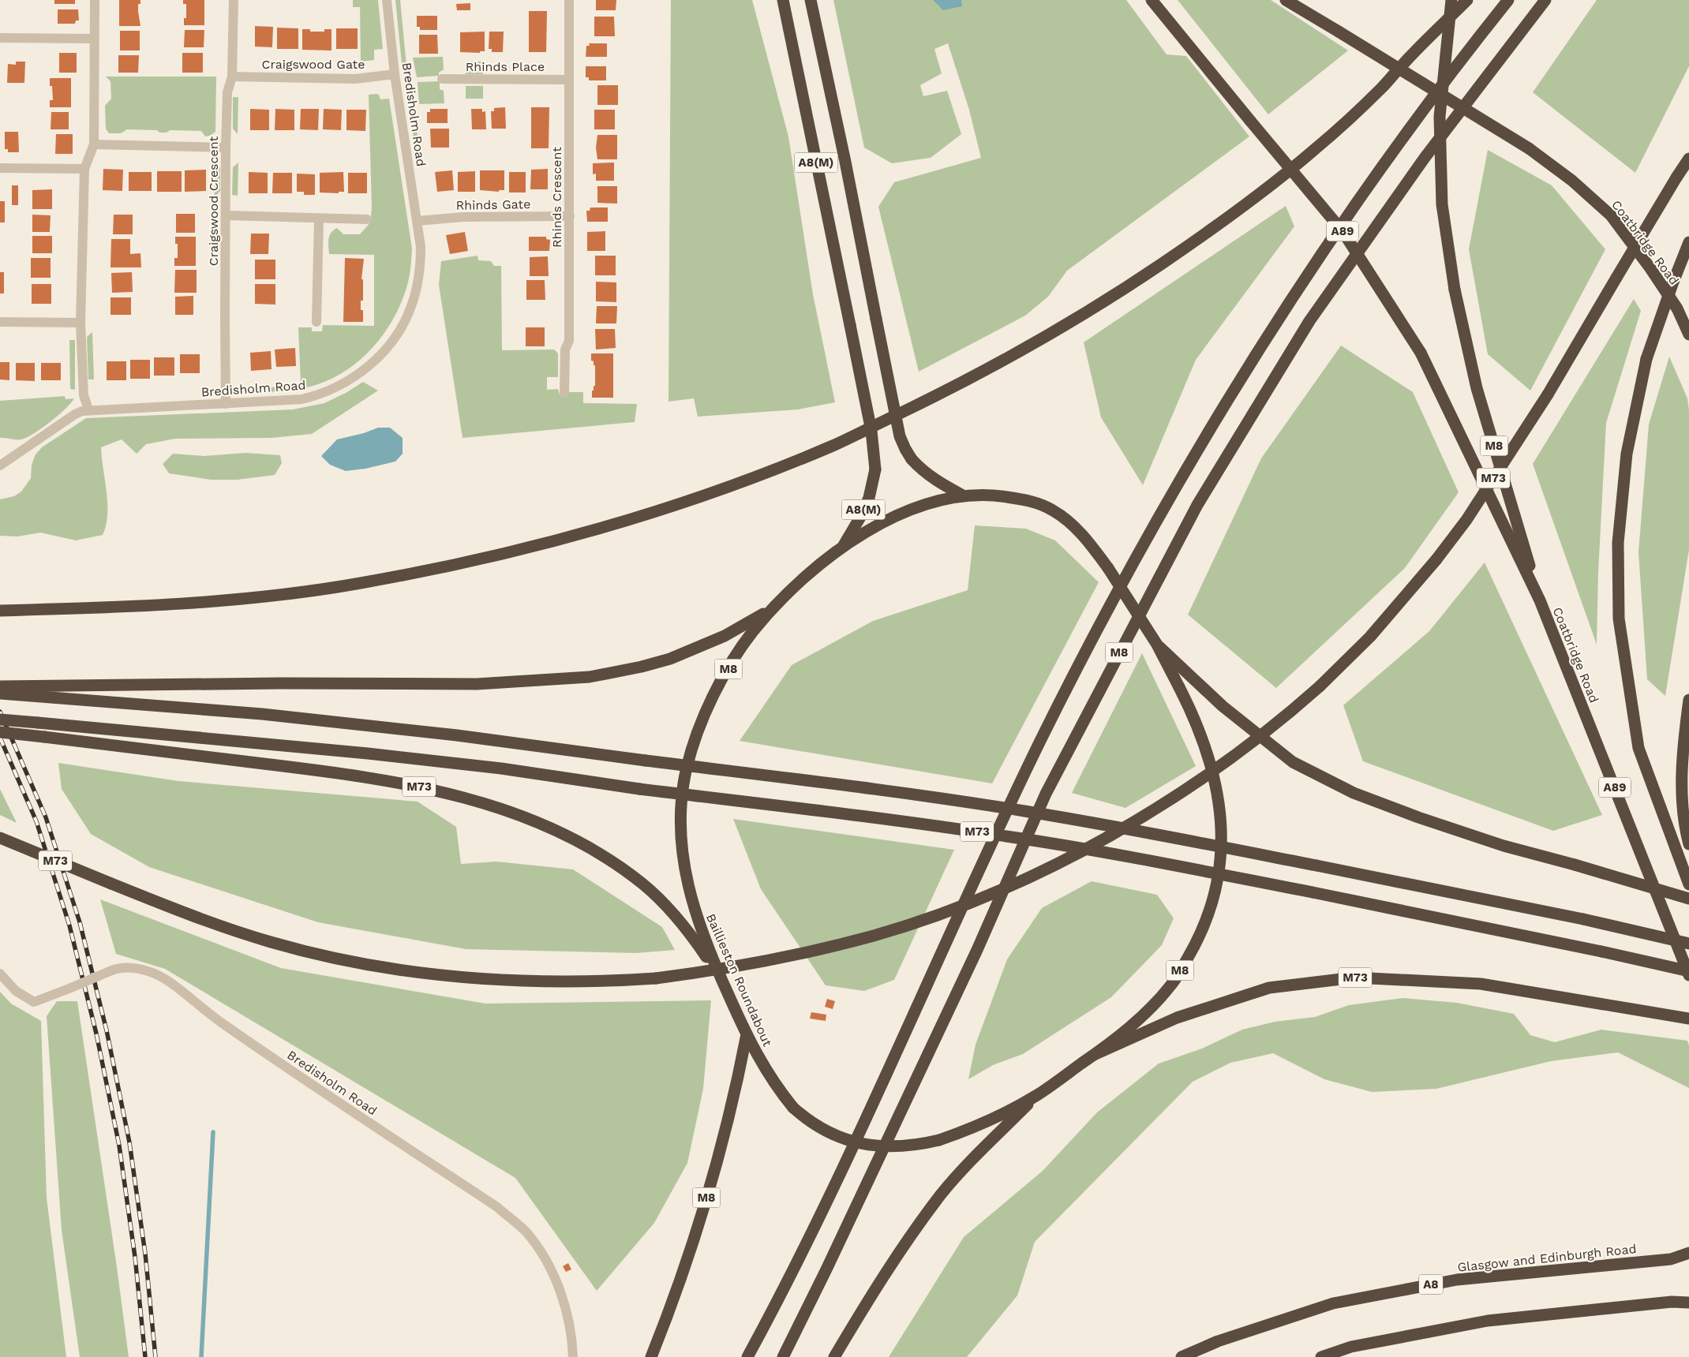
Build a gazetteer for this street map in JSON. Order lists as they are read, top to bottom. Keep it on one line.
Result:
{"streets":{"highway":["A8(M)","A89","Coatbridge Road","M8","M73","Baillieston Roundabout","Glasgow and Edinburgh Road","A8"],"street":["Craigswood Gate","Rhinds Place","Bredisholm Road","Rhinds Crescent","Craigswood Crescent","Rhinds Gate"]},"crossings":[["Craigswood Gate","Bredisholm Road"],["Craigswood Gate","Craigswood Crescent"],["Rhinds Place","Rhinds Crescent"],["Bredisholm Road","Craigswood Crescent"],["Bredisholm Road","Rhinds Gate"],["A8(M)","Baillieston Roundabout"],["Rhinds Crescent","Rhinds Gate"],["Coatbridge Road","M8"],["M8","Baillieston Roundabout"],["M73","Baillieston Roundabout"]]}
